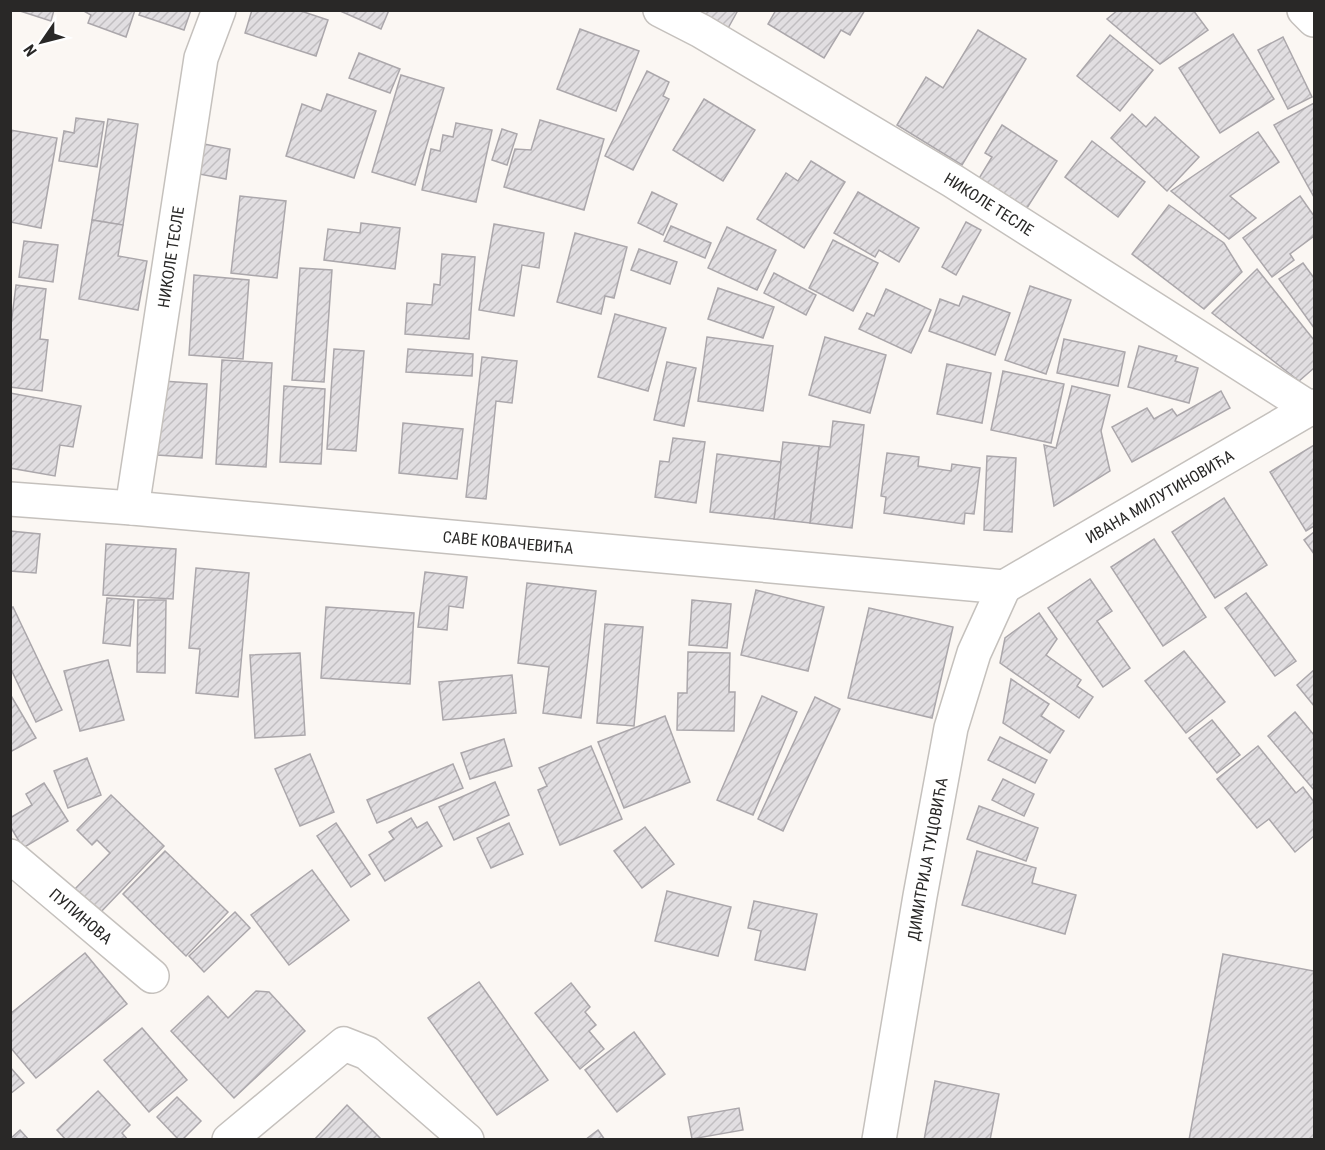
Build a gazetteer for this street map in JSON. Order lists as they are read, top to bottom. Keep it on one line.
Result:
{"streets":{"street":["НИКОЛЕ ТЕСЛЕ","ИВАНА МИЛУТИНОВИЋА","САВЕ КОВАЧЕВИЋА","ДИМИТРИЈА ТУЦОВИЋА","ПУПИНОВА"]},"crossings":[["НИКОЛЕ ТЕСЛЕ","ИВАНА МИЛУТИНОВИЋА"],["НИКОЛЕ ТЕСЛЕ","САВЕ КОВАЧЕВИЋА"],["ИВАНА МИЛУТИНОВИЋА","САВЕ КОВАЧЕВИЋА"],["ИВАНА МИЛУТИНОВИЋА","ДИМИТРИЈА ТУЦОВИЋА"],["САВЕ КОВАЧЕВИЋА","ДИМИТРИЈА ТУЦОВИЋА"]],"north":"bottom left"}
